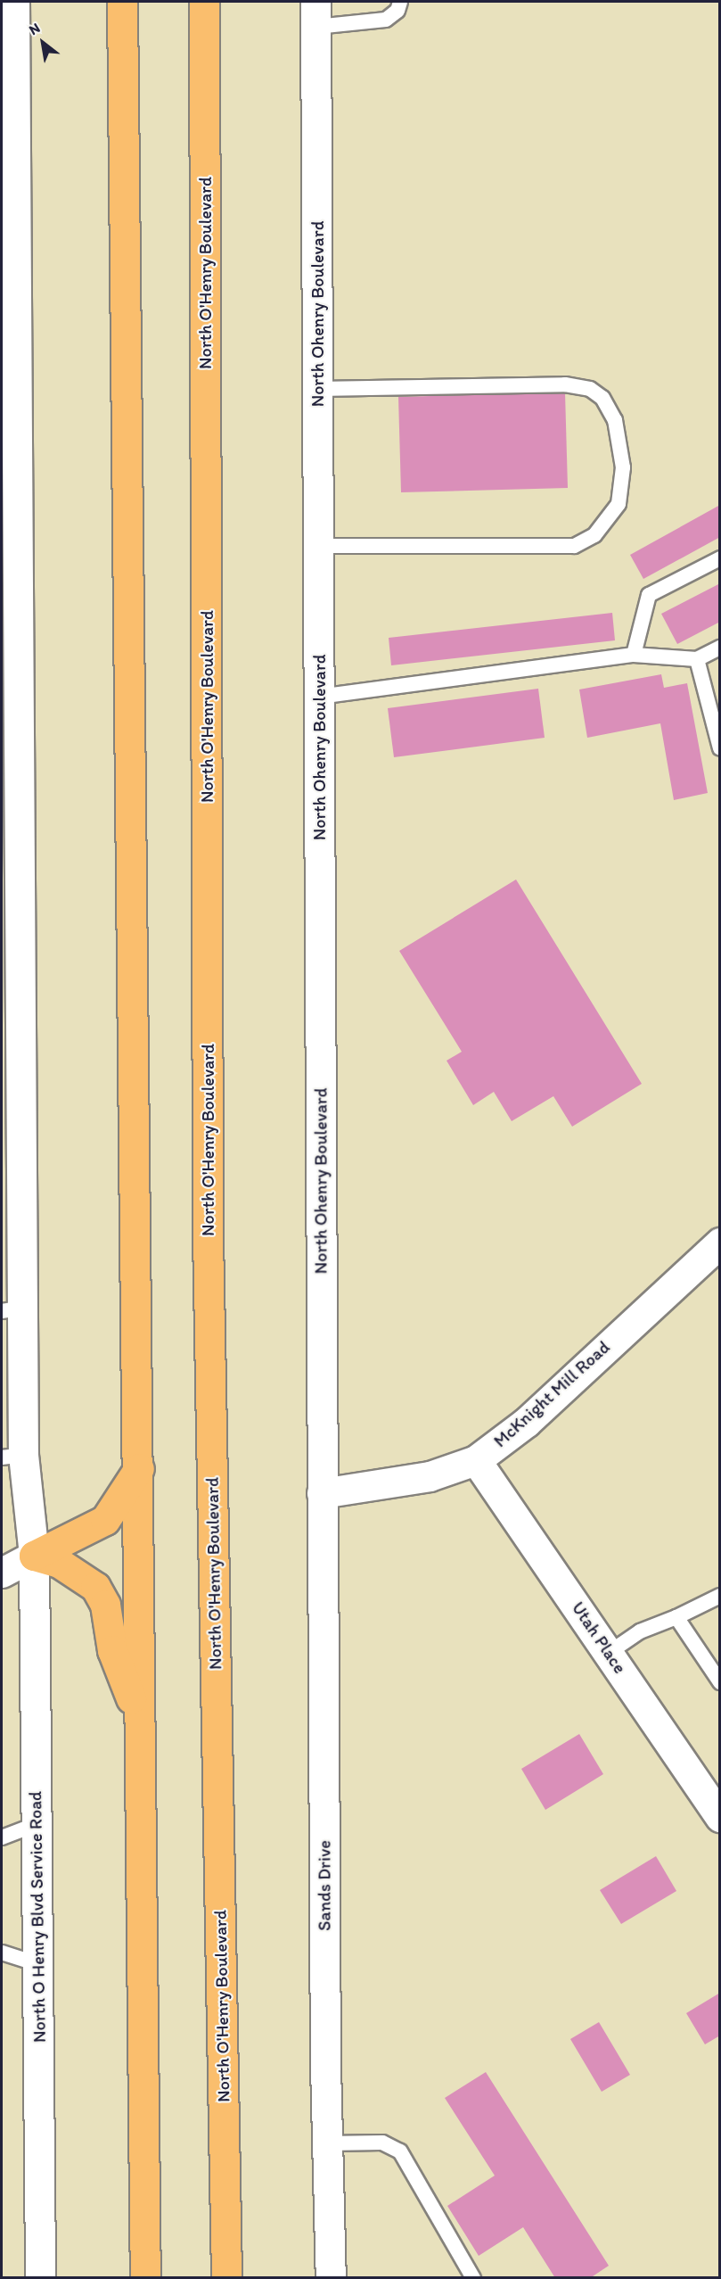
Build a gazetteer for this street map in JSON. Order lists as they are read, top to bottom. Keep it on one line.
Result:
{"streets":{"highway":["North O'Henry Boulevard"],"street":["North Ohenry Boulevard","McKnight Mill Road","Utah Place","Sands Drive","North O Henry Blvd Service Road"]},"crossings":[["North Ohenry Boulevard","McKnight Mill Road"],["North Ohenry Boulevard","Sands Drive"],["McKnight Mill Road","Utah Place"],["McKnight Mill Road","Sands Drive"]],"north":"top left"}
